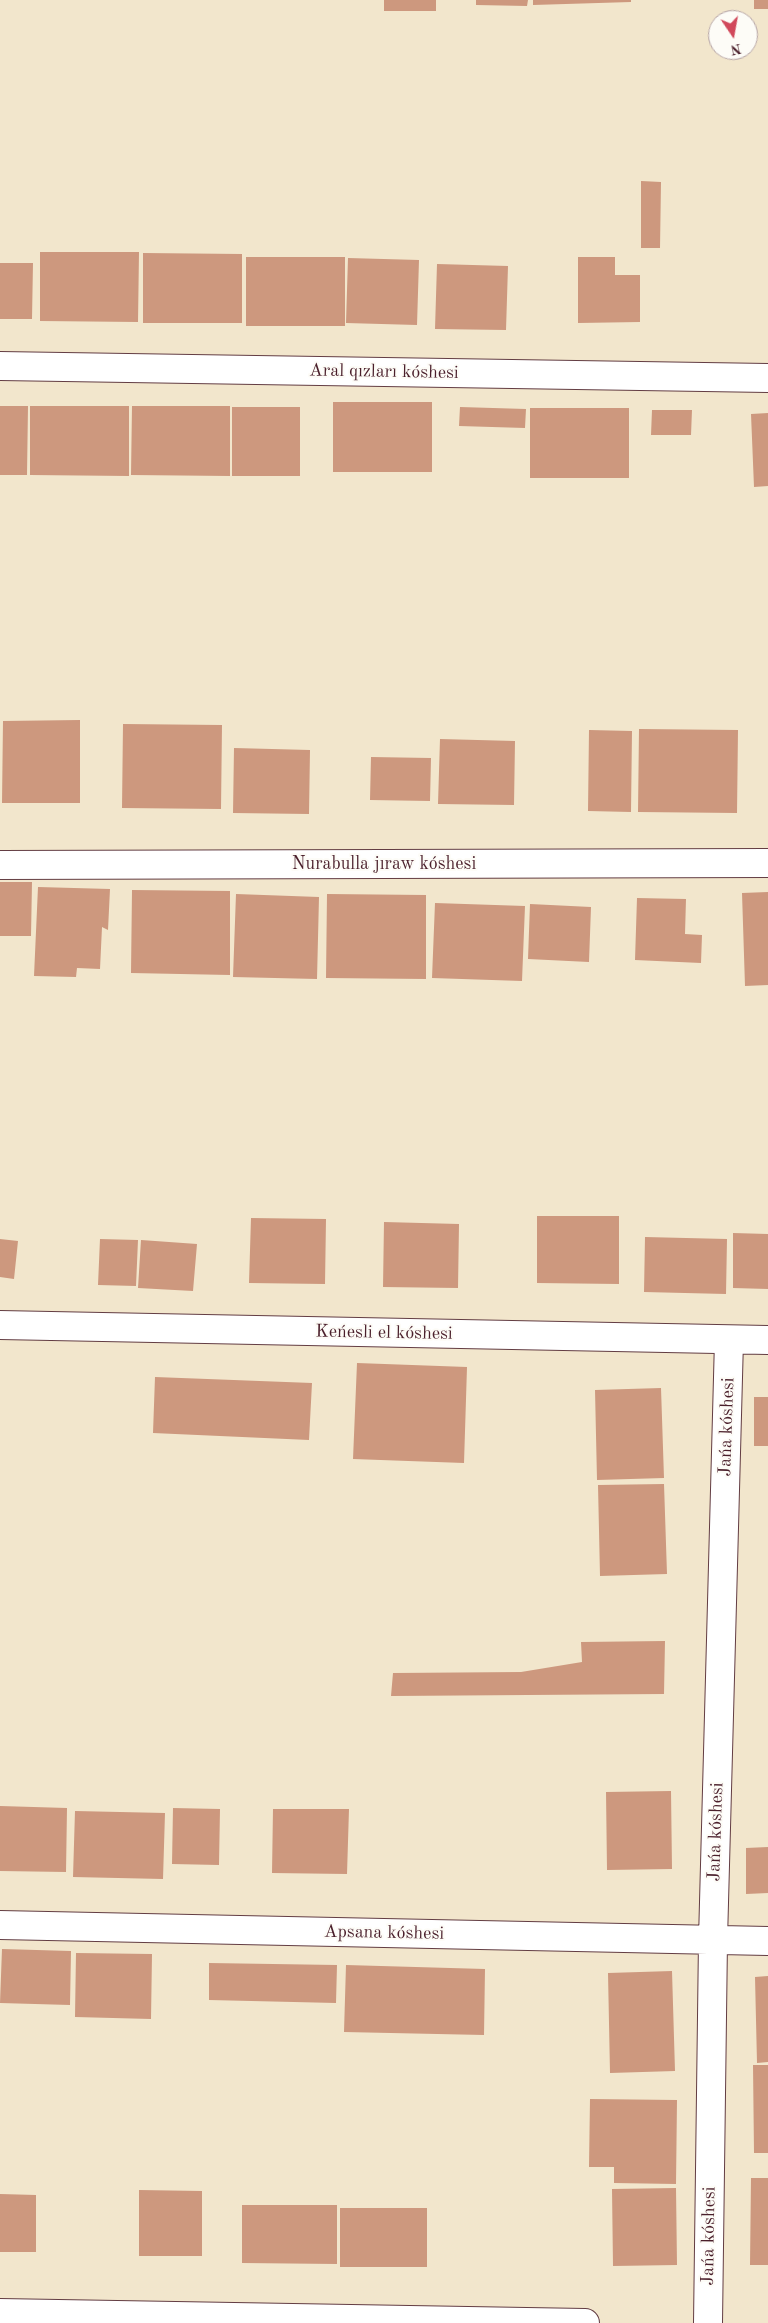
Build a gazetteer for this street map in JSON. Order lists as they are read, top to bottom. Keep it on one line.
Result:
{"streets":{"street":["Aral qızları kóshesi","Nurabulla jıraw kóshesi","Keńesli el kóshesi","Jańa kóshesi","Apsana kóshesi"]},"crossings":[["Keńesli el kóshesi","Jańa kóshesi"],["Jańa kóshesi","Apsana kóshesi"]],"north":"bottom"}
